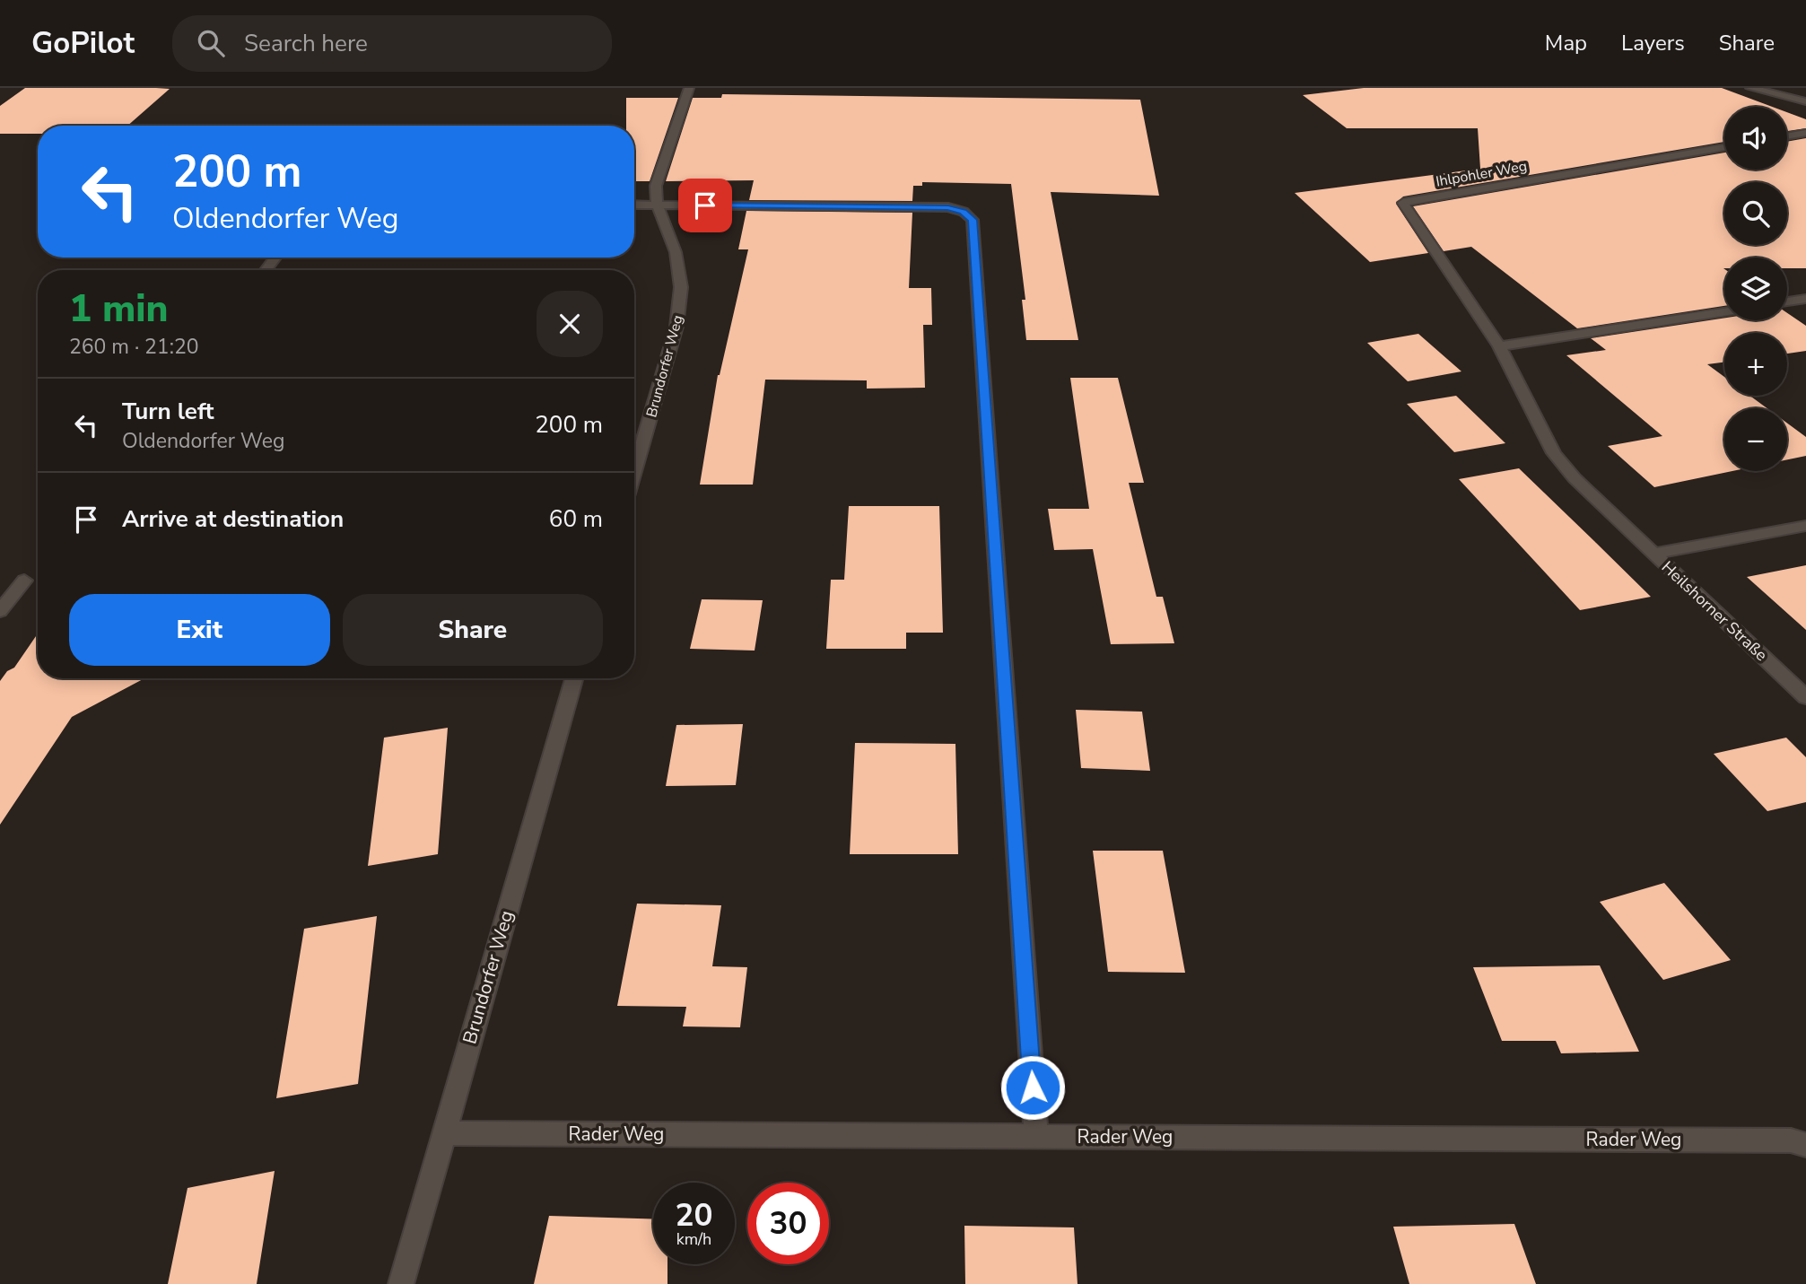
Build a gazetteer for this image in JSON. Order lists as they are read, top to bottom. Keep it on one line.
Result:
{"streets":{"street":["Ihlpohler Weg","Brundorfer Weg","Heilshorner Straße","Rader Weg"]},"crossings":[["Ihlpohler Weg","Heilshorner Straße"],["Brundorfer Weg","Rader Weg"]],"page":{"header":"GoPilot","search":"Search here","nav":["Map","Layers","Share"],"map_buttons":["+","−"],"turn":["200 m","Oldendorfer Weg"],"heading":["1 min","260 m · 21:20"],"list":[{"name":"Turn left","note":"Oldendorfer Weg","value":"200 m"},{"name":"Arrive at destination","value":"60 m"}],"buttons":["Exit","Share"],"speed":"20 km/h","limit":"30"}}
